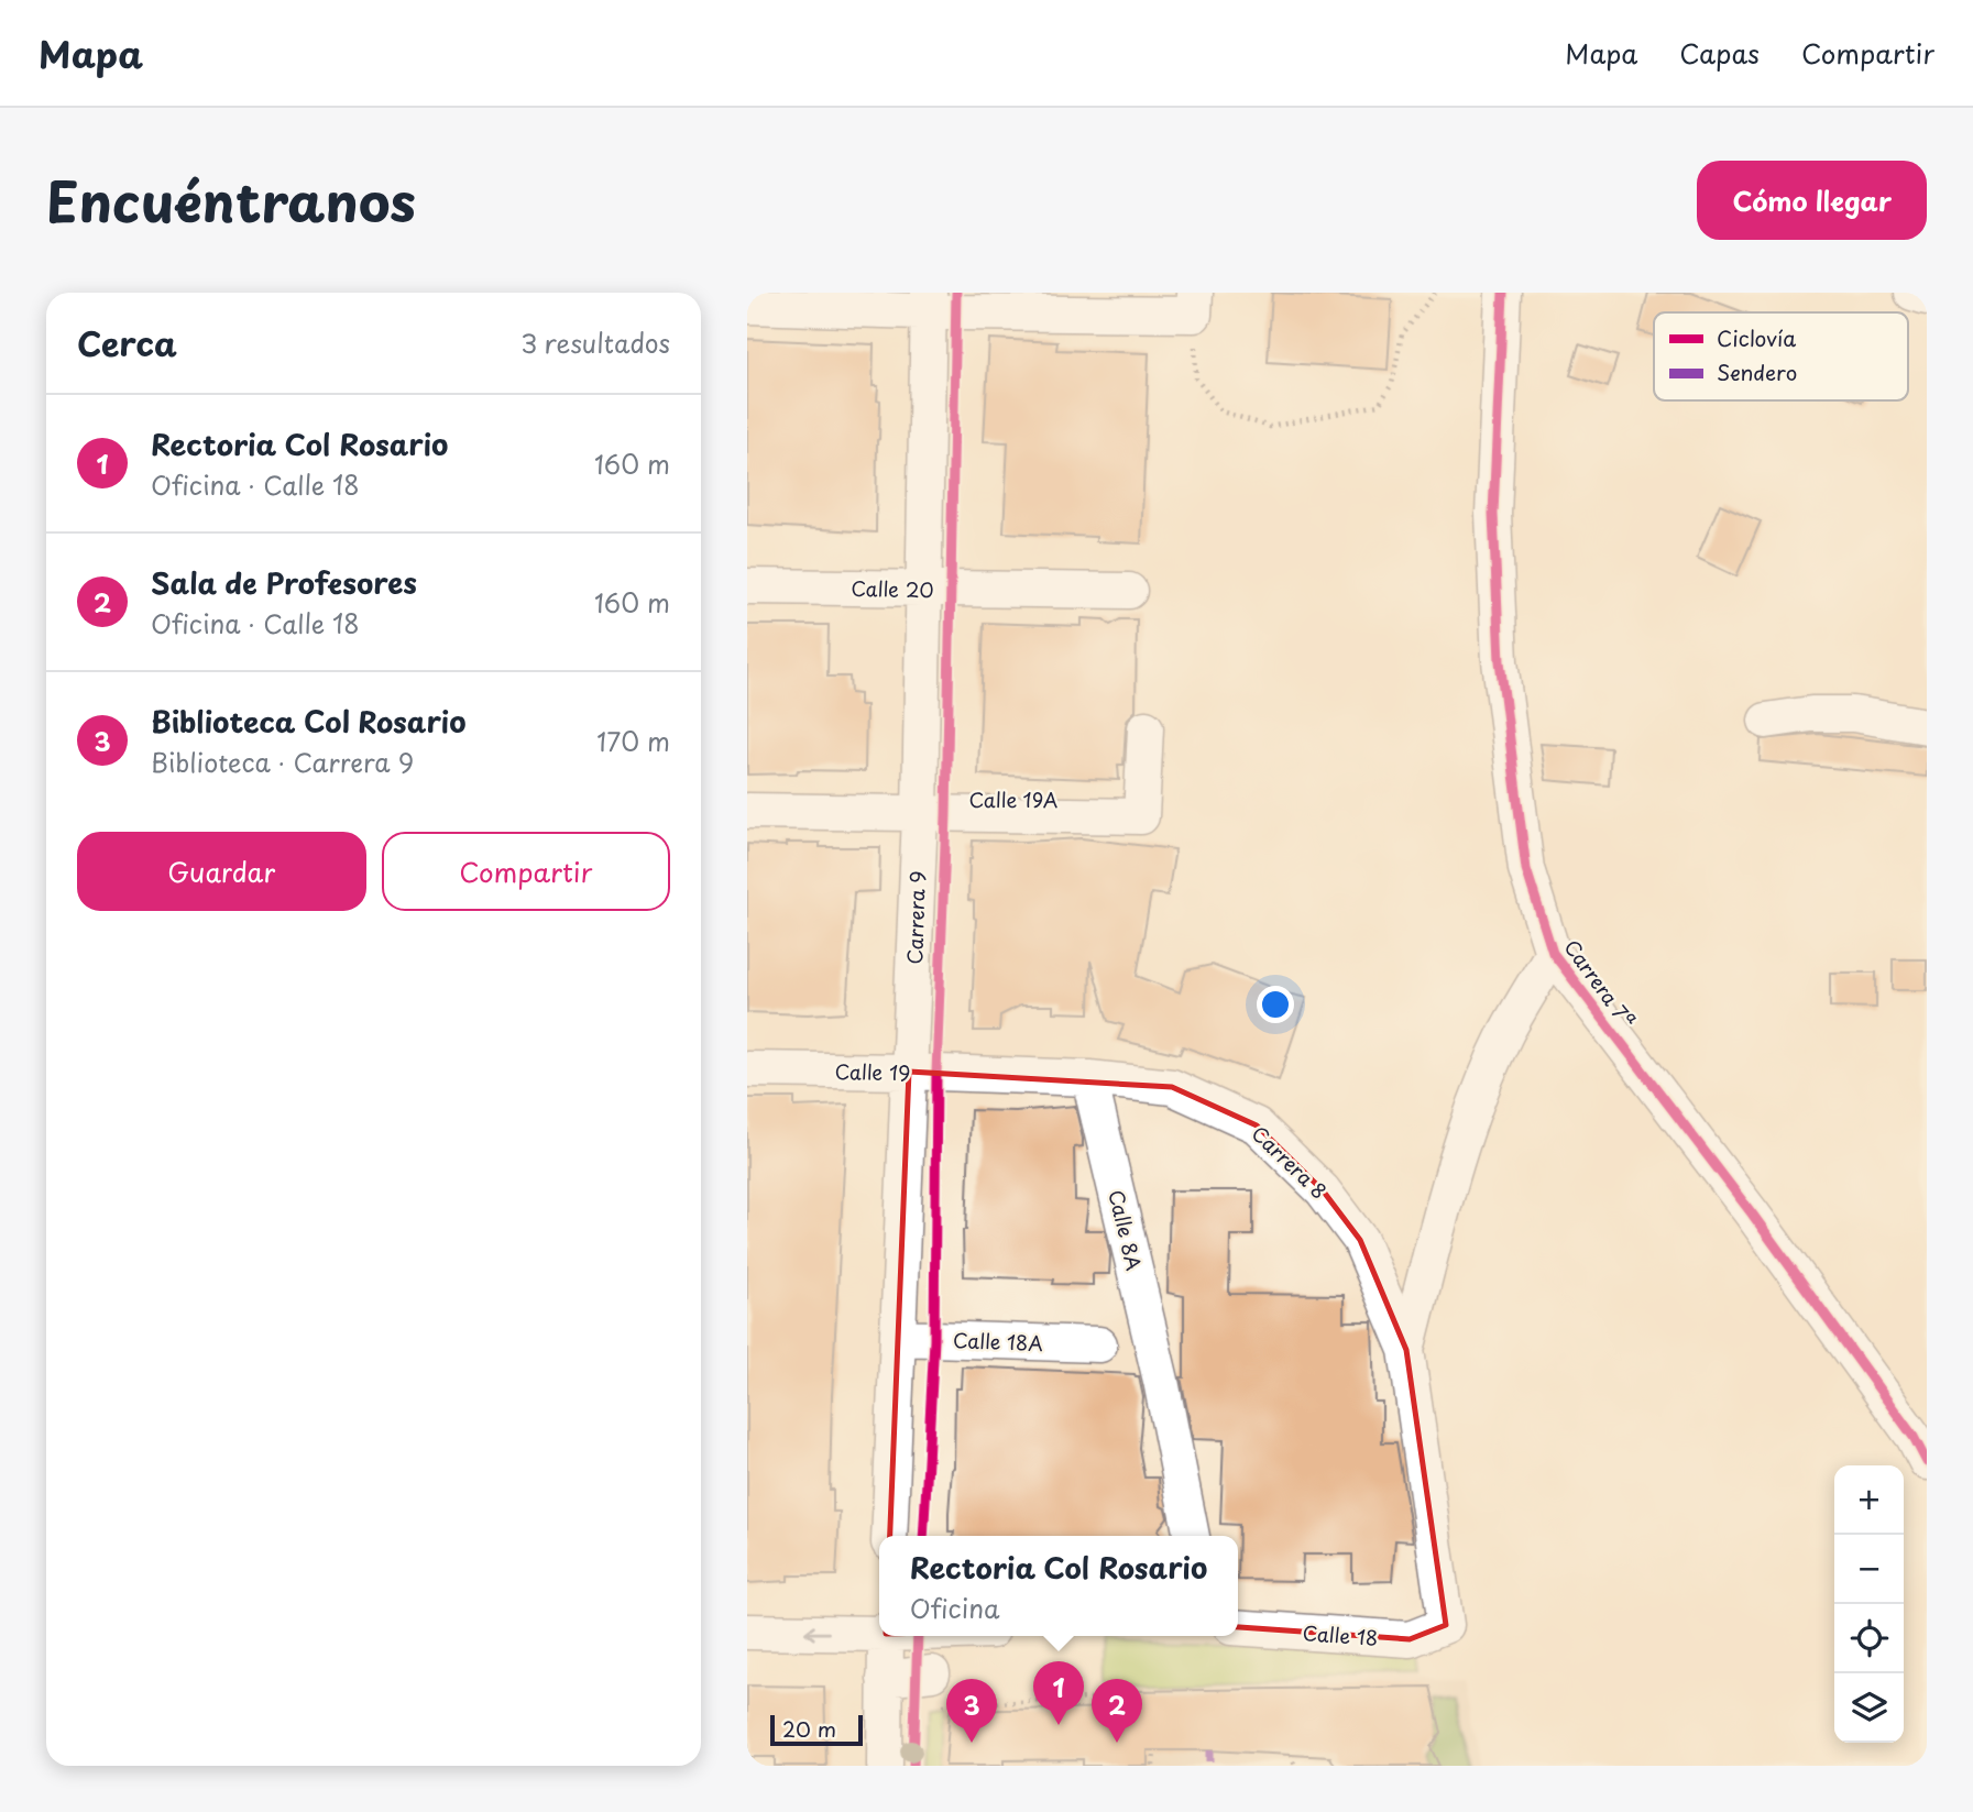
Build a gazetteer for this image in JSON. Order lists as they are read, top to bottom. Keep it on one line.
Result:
{"streets":{"street":["Calle 20","Calle 19A","Carrera 9","Carrera 7ª","Calle 19","Carrera 8","Calle 8A","Calle 18A","Calle 18"]},"crossings":[["Calle 20","Carrera 9"],["Calle 19A","Carrera 9"],["Carrera 9","Calle 19"],["Carrera 9","Calle 18A"],["Carrera 7ª","Carrera 8"],["Calle 19","Carrera 8"],["Calle 19","Calle 8A"],["Carrera 8","Calle 8A"],["Carrera 8","Calle 18"]],"legend":["Ciclovía","Sendero"],"scale_bar":"20 m","page":{"header":"Mapa","nav":["Mapa","Capas","Compartir"],"title":"Encuéntranos","buttons":["Cómo llegar",["Guardar","Compartir"]],"heading":["Cerca","3 resultados"],"list":[{"mark":"1","name":"Rectoria Col Rosario","note":"Oficina · Calle 18","value":"160 m"},{"mark":"2","name":"Sala de Profesores","note":"Oficina · Calle 18","value":"160 m"},{"mark":"3","name":"Biblioteca Col Rosario","note":"Biblioteca · Carrera 9","value":"170 m"}],"map_buttons":["+","−"],"popup":["Rectoria Col Rosario","Oficina"],"pins":["1","2","3"],"scale":"20 m"}}
